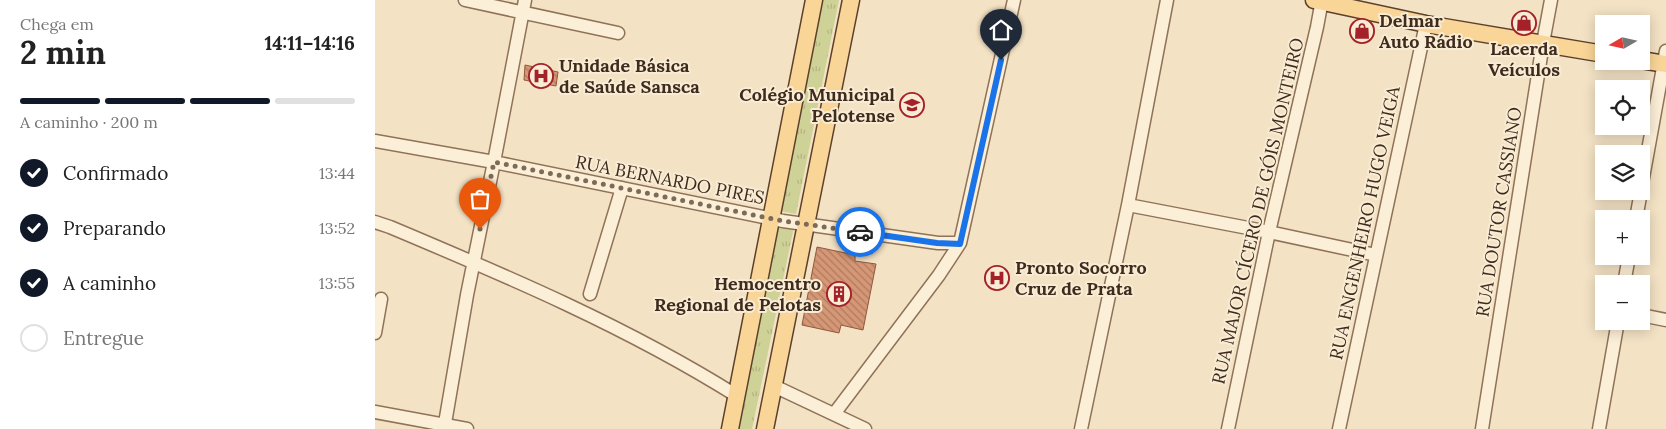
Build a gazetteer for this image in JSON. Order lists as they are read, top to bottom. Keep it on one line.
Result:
{"streets":{"street":["RUA BERNARDO PIRES","RUA MAJOR CÍCERO DE GÓIS MONTEIRO","RUA DOUTOR CASSIANO","RUA ENGENHEIRO HUGO VEIGA"]},"places":{"shop":["Lacerda Veículos","Delmar Auto Rádio"],"hospital":["Unidade Básica de Saúde Sansca","Pronto Socorro Cruz de Prata"],"school or university":["Colégio Municipal Pelotense"],"building":["Hemocentro Regional de Pelotas"]},"north":"left","page":{"heading":["2 min","Chega em","14:11–14:16"],"map_buttons":["+","−"],"bar":"A caminho · 200 m","list":[["Confirmado","13:44"],["Preparando","13:52"],["A caminho","13:55"],"Entregue"]}}
